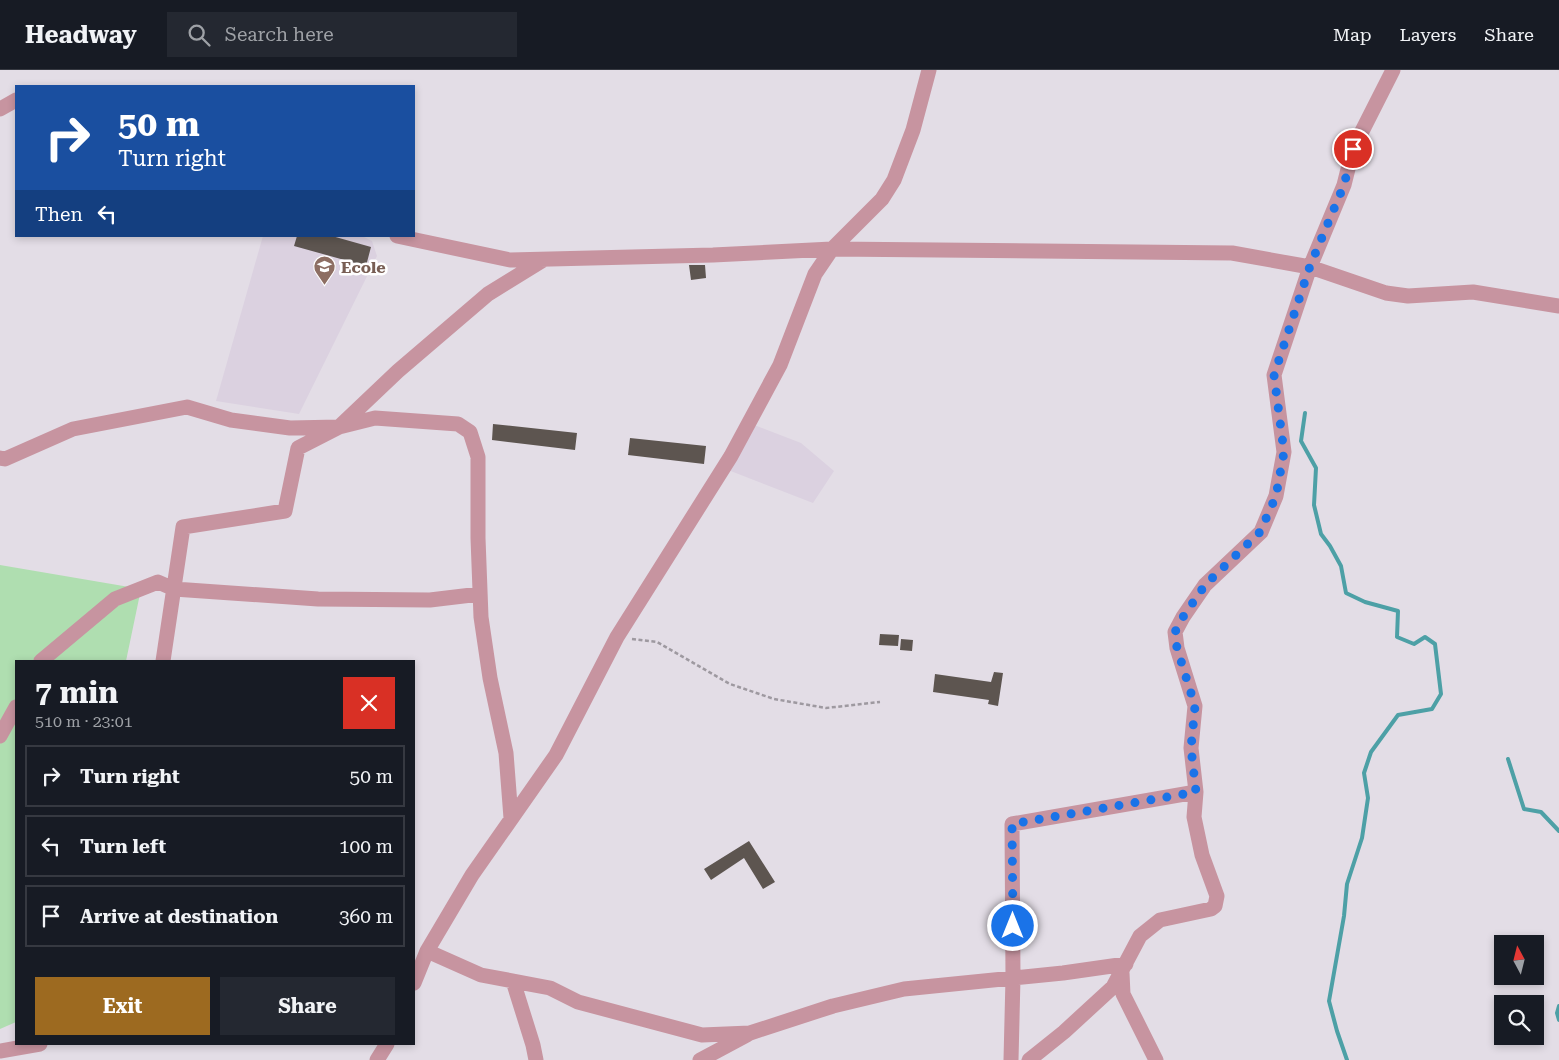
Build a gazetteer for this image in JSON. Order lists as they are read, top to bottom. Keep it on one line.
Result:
{"places":{"school or university":["Ecole"]},"north":"top","page":{"header":"Headway","search":"Search here","nav":["Map","Layers","Share"],"turn":["50 m","Turn right"],"then":"Then","heading":["7 min","510 m · 23:01"],"list":[{"name":"Turn right","value":"50 m"},{"name":"Turn left","value":"100 m"},{"name":"Arrive at destination","value":"360 m"}],"buttons":["Exit","Share"]}}
